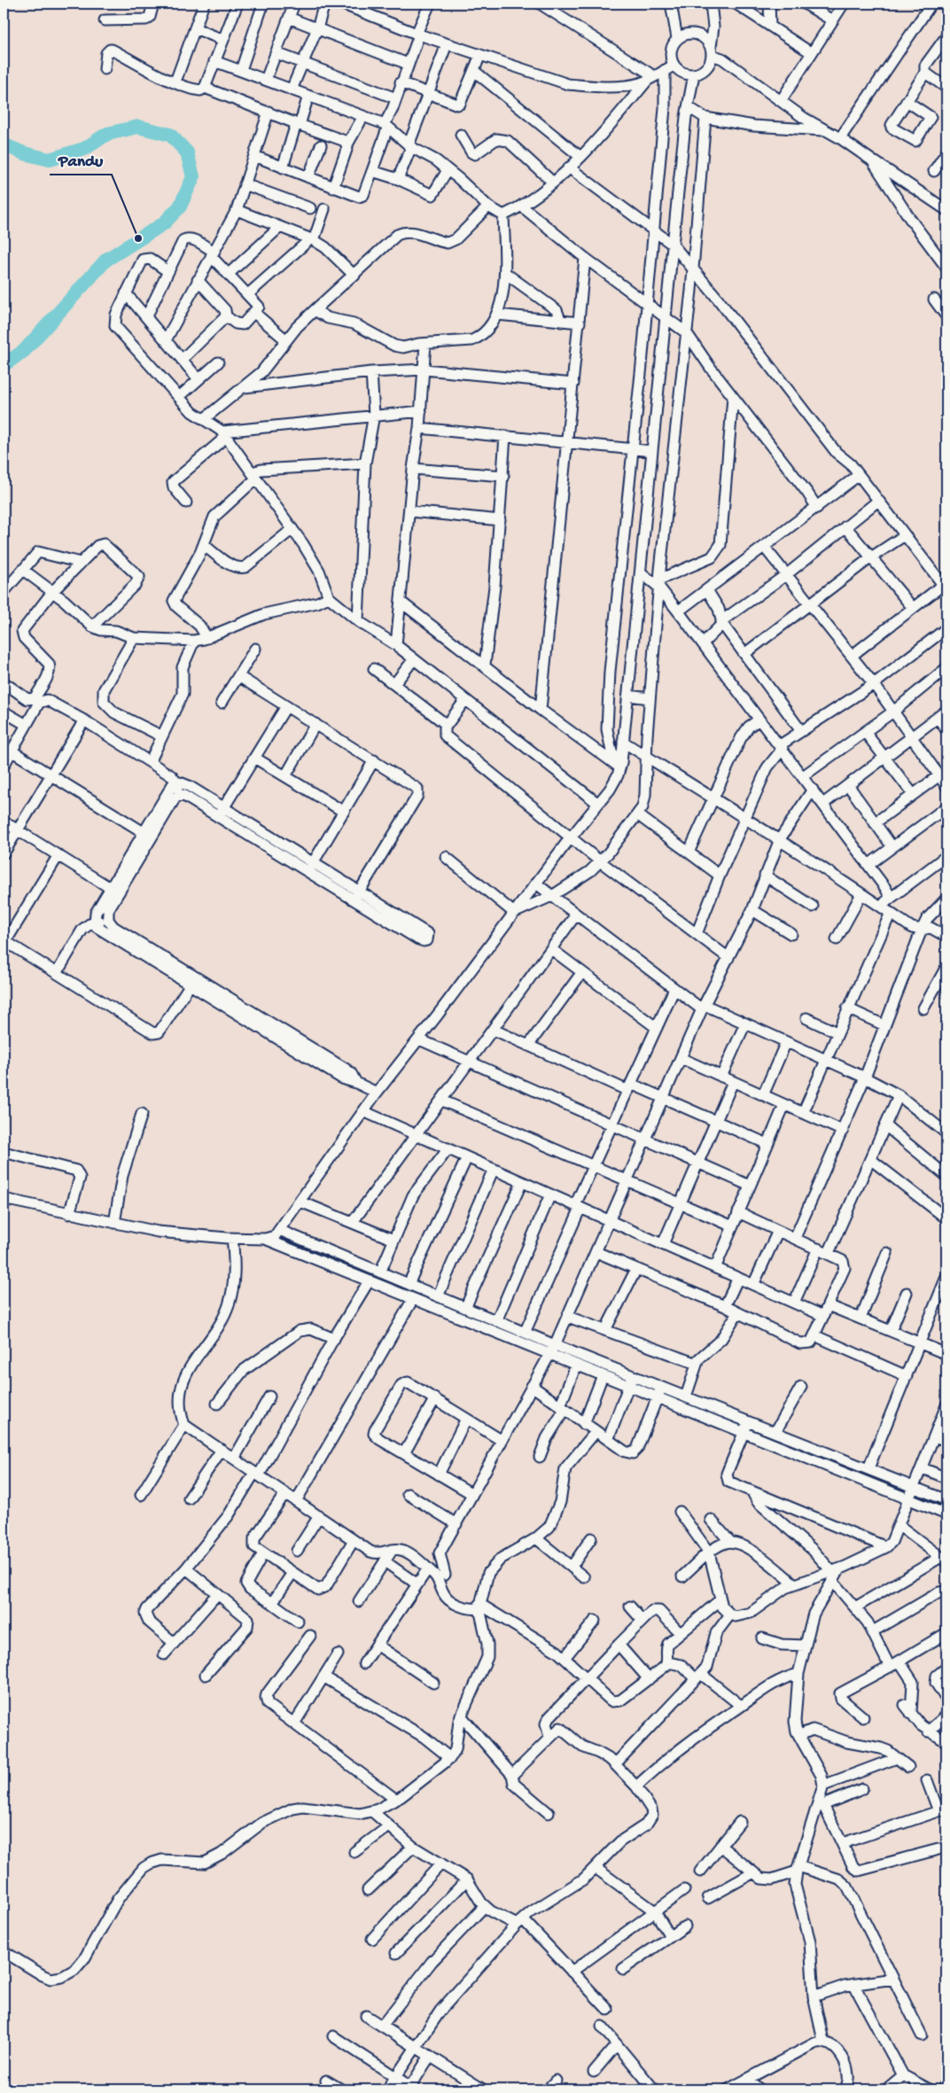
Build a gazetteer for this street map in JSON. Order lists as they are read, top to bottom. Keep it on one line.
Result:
{"places":["Pandu"]}
